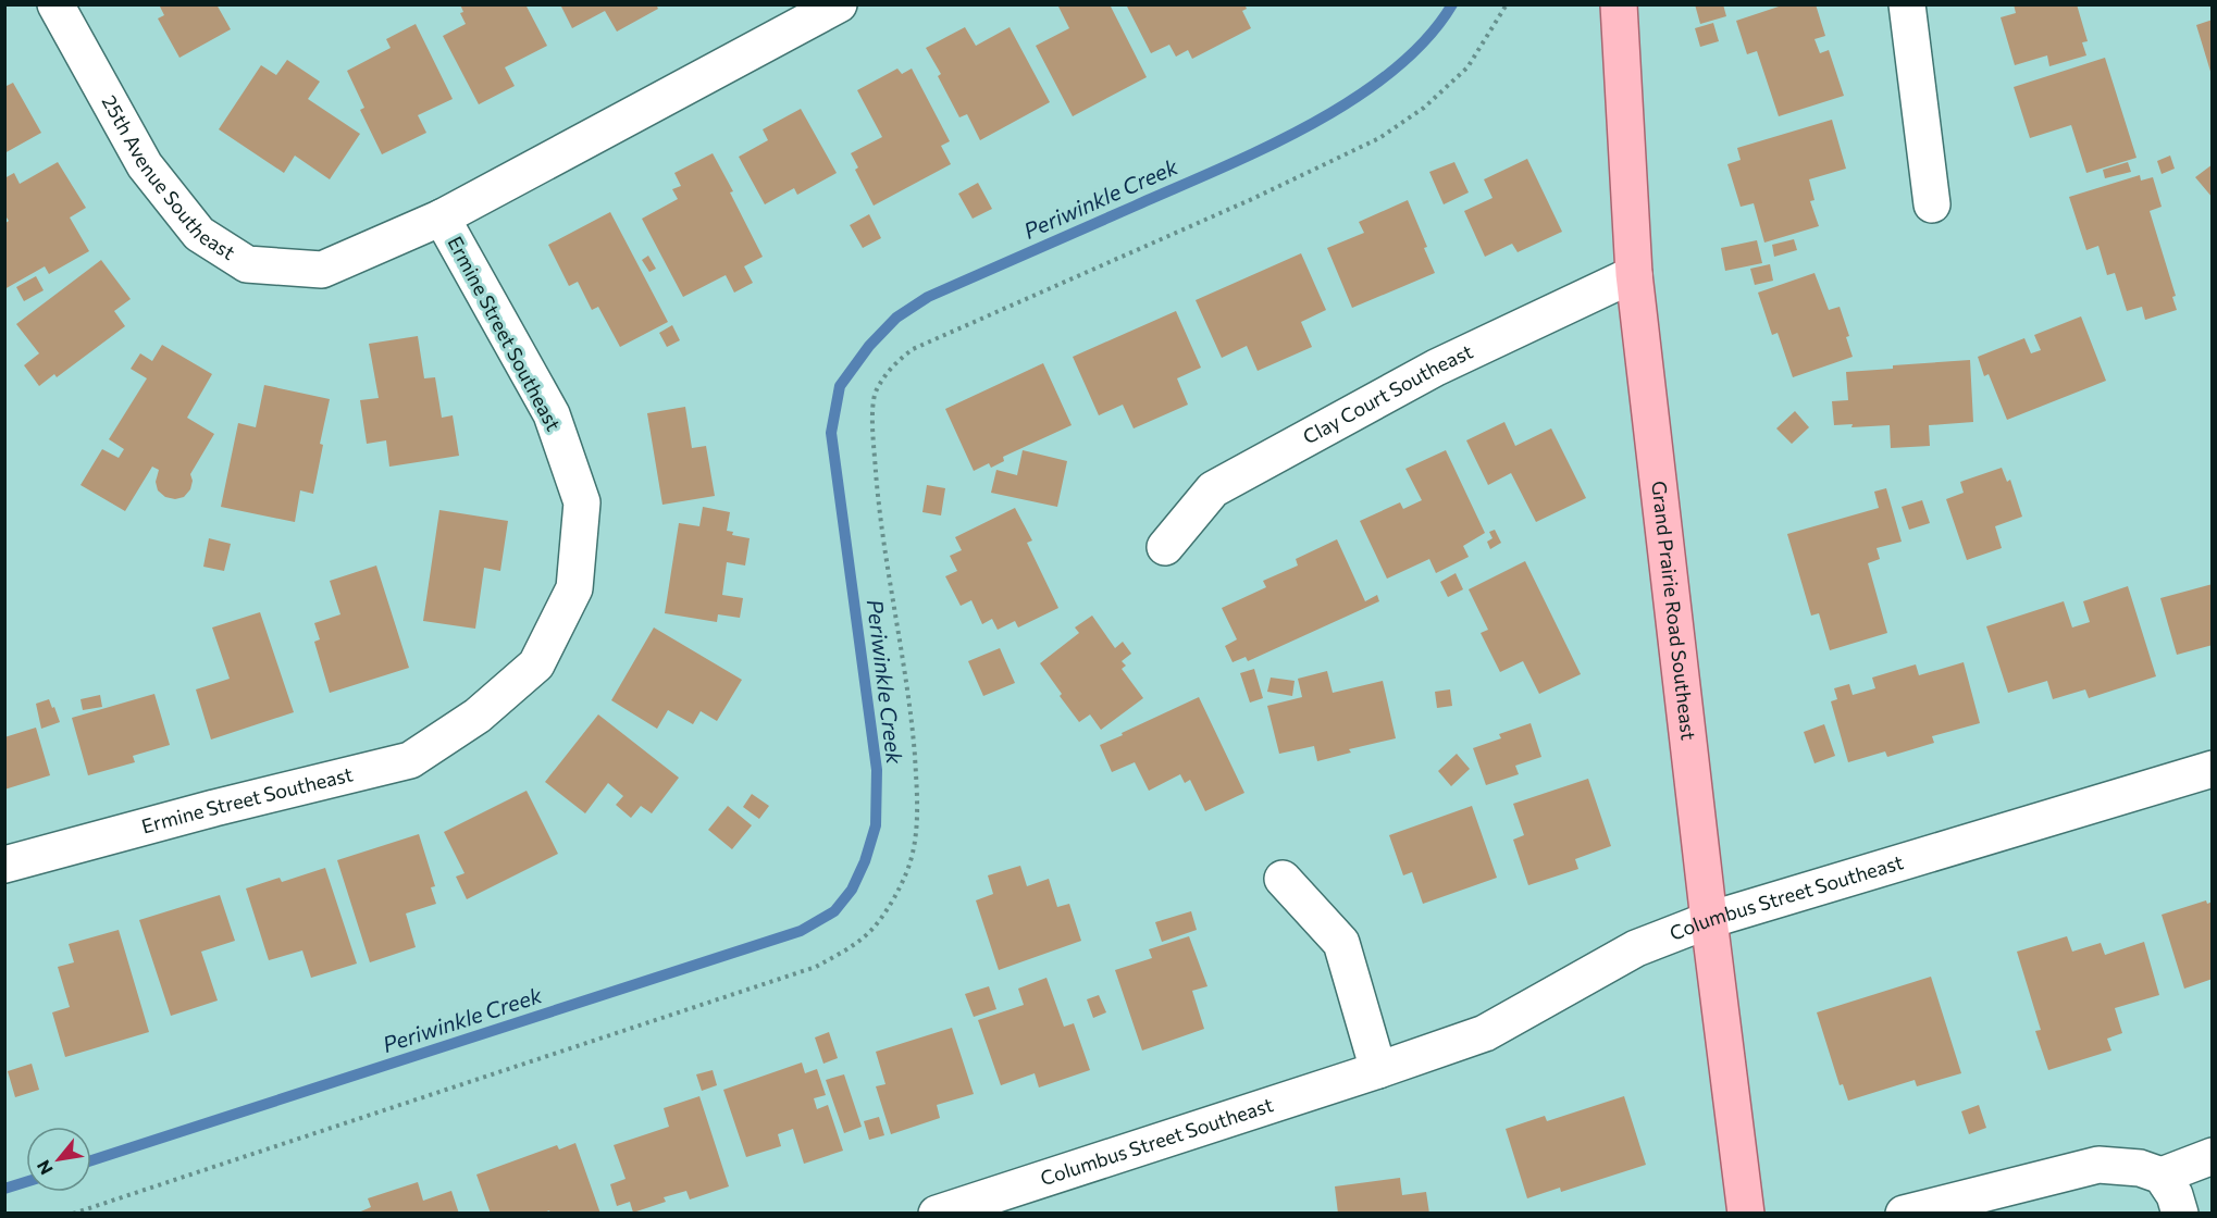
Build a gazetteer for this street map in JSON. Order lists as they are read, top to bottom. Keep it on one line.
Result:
{"streets":{"main road":["Grand Prairie Road Southeast"],"street":["25th Avenue Southeast","Ermine Street Southeast","Clay Court Southeast","Columbus Street Southeast"]},"crossings":[["25th Avenue Southeast","Ermine Street Southeast"],["Clay Court Southeast","Grand Prairie Road Southeast"],["Grand Prairie Road Southeast","Columbus Street Southeast"]],"water":["Periwinkle Creek"],"north":"bottom left"}
